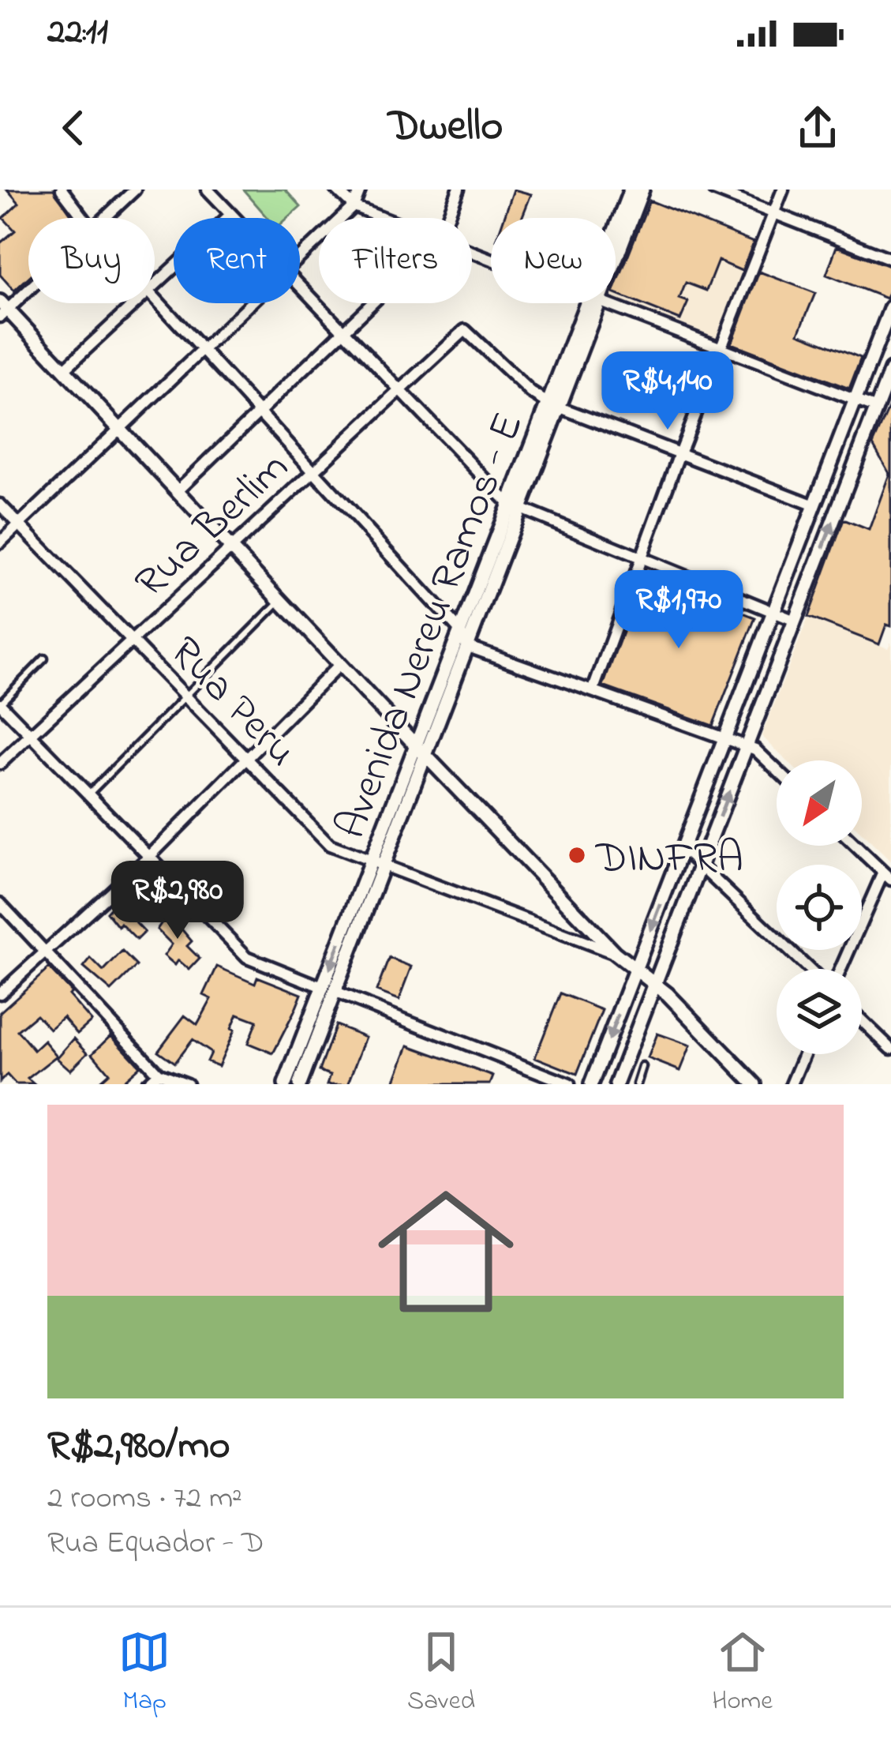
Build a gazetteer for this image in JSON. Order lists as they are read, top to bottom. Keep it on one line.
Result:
{"streets":{"street":["Rua Berlim","Avenida Nereu Ramos - E","Rua Peru"]},"crossings":[["Rua Berlim","Avenida Nereu Ramos - E"],["Rua Berlim","Rua Peru"],["Avenida Nereu Ramos - E","Rua Peru"]],"places":["DINFRA"],"north":"bottom left","page":{"status":"22:11","header":"Dwello","chip":["Buy","Rent","Filters","New"],"price":["R$4,140","R$1,970","R$2,980"],"list":[{"name":"R$2,980/mo","note":"2 rooms · 72 m² · Rua Equador - D"}],"tabs":["Map","Saved","Home"]}}
